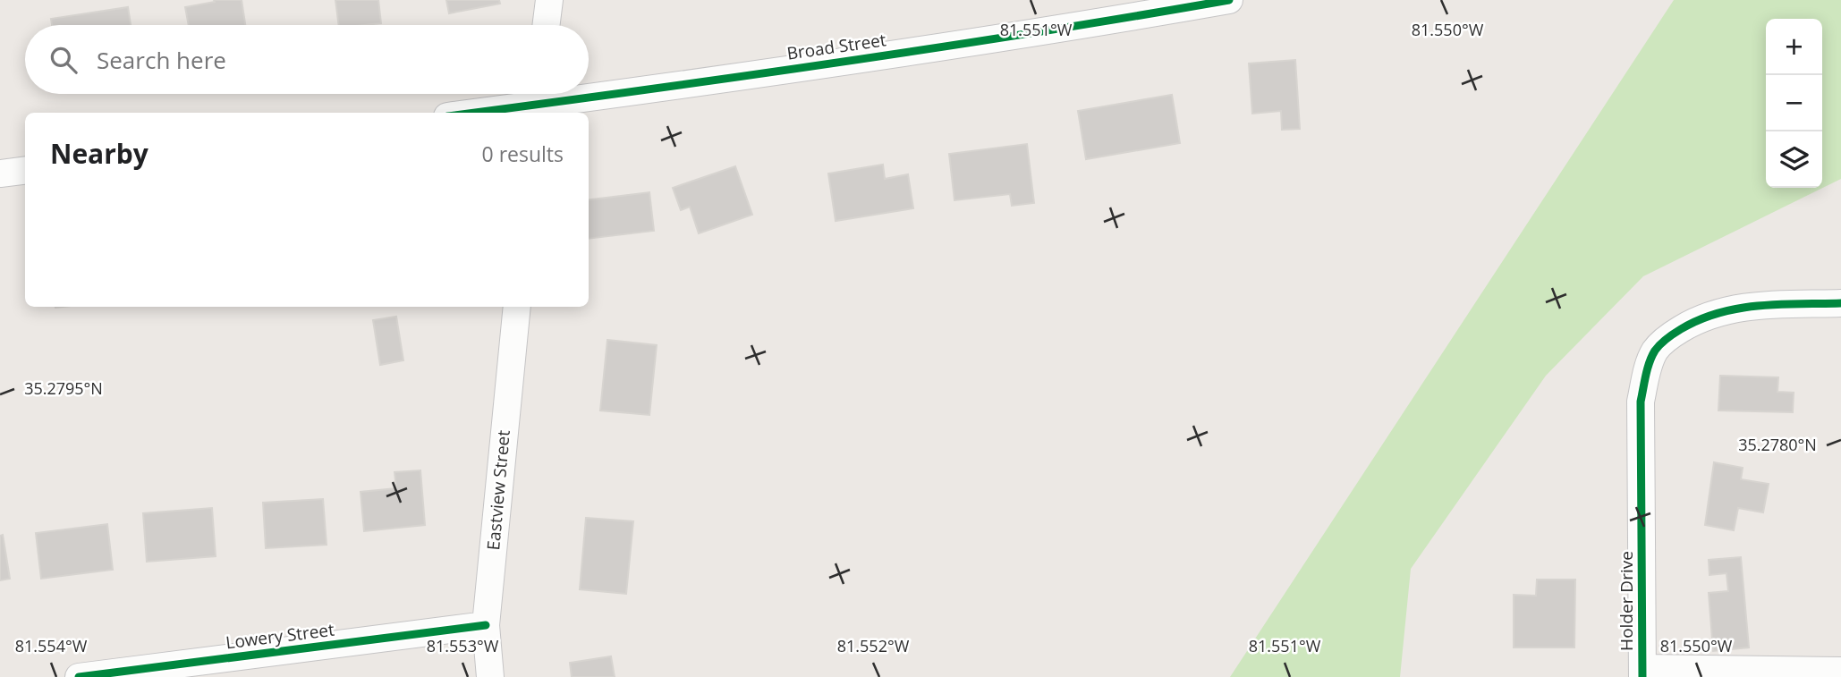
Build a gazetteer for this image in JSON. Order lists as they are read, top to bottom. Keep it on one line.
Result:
{"streets":{"street":["Broad Street","Eastview Street","Holder Drive","Lowery Street"]},"crossings":[["Eastview Street","Lowery Street"]],"page":{"map_buttons":["+","−"],"search":"Search here","heading":["Nearby","0 results"]},"coordinates":["81.551°W","81.550°W","35.2795°N","35.2780°N","81.554°W","81.553°W","81.552°W"]}
